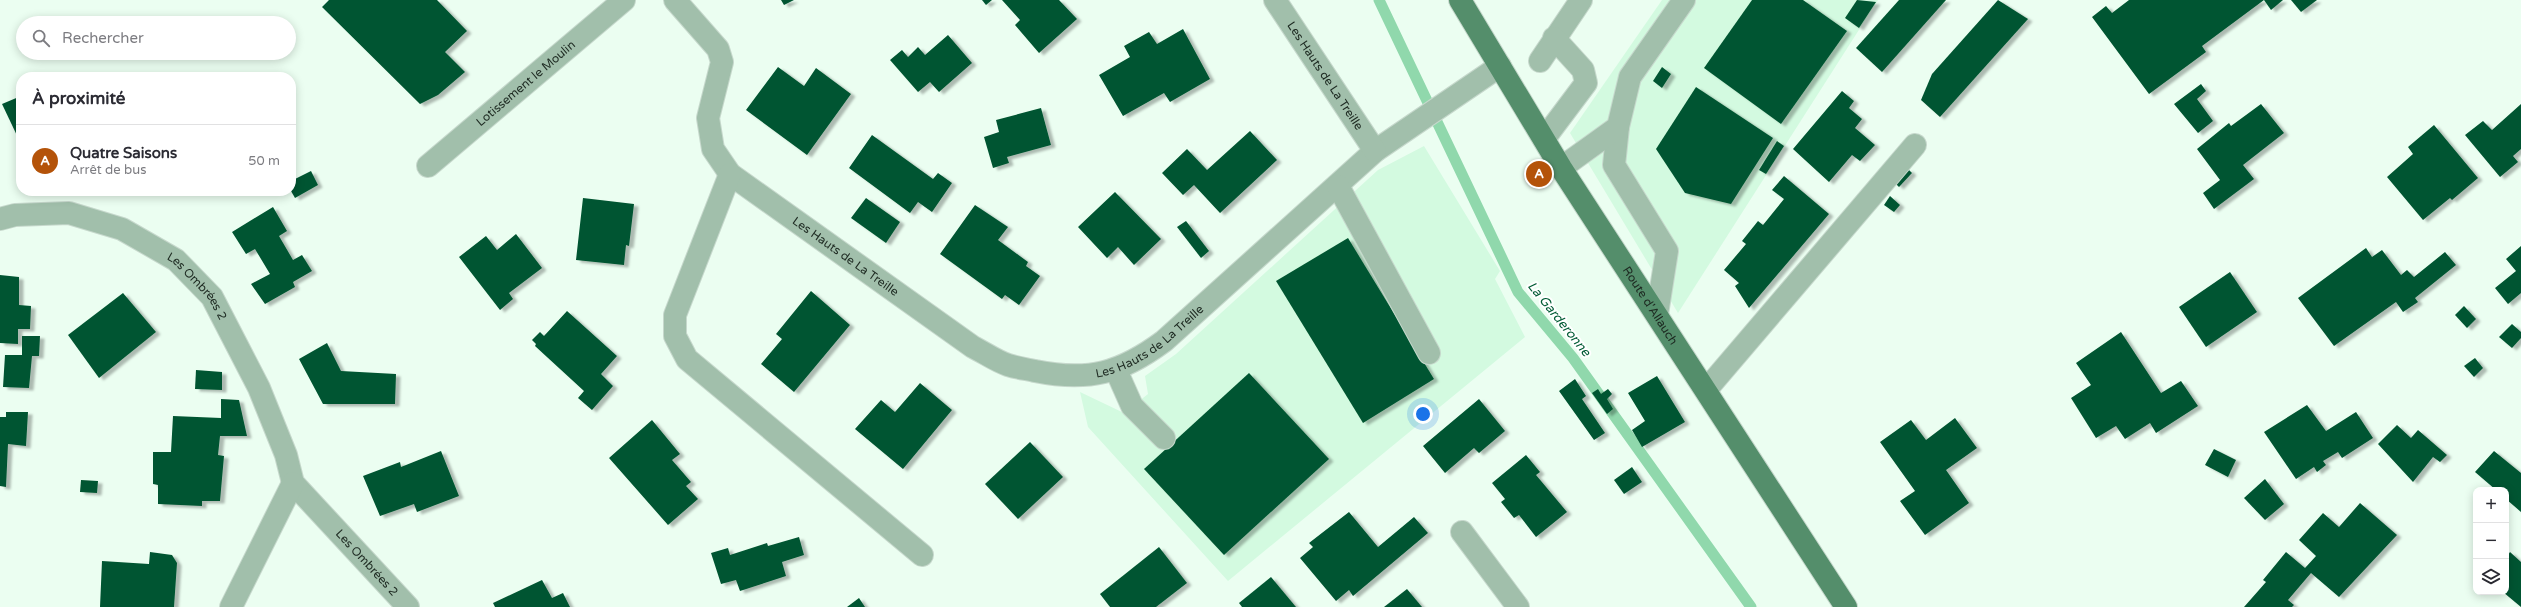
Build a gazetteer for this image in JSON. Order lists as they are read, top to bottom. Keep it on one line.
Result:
{"streets":{"main road":["Route d'Allauch"],"street":["Les Hauts de La Treille","Lotissement le Moulin","Les Ombrées 2"]},"crossings":[["Les Hauts de La Treille","Route d'Allauch"]],"water":["La Garderonne"],"page":{"search":"Rechercher","heading":"À proximité","list":[{"mark":"A","name":"Quatre Saisons","note":"Arrêt de bus","value":"50 m"}],"pins":"A","map_buttons":["+","−"]}}
